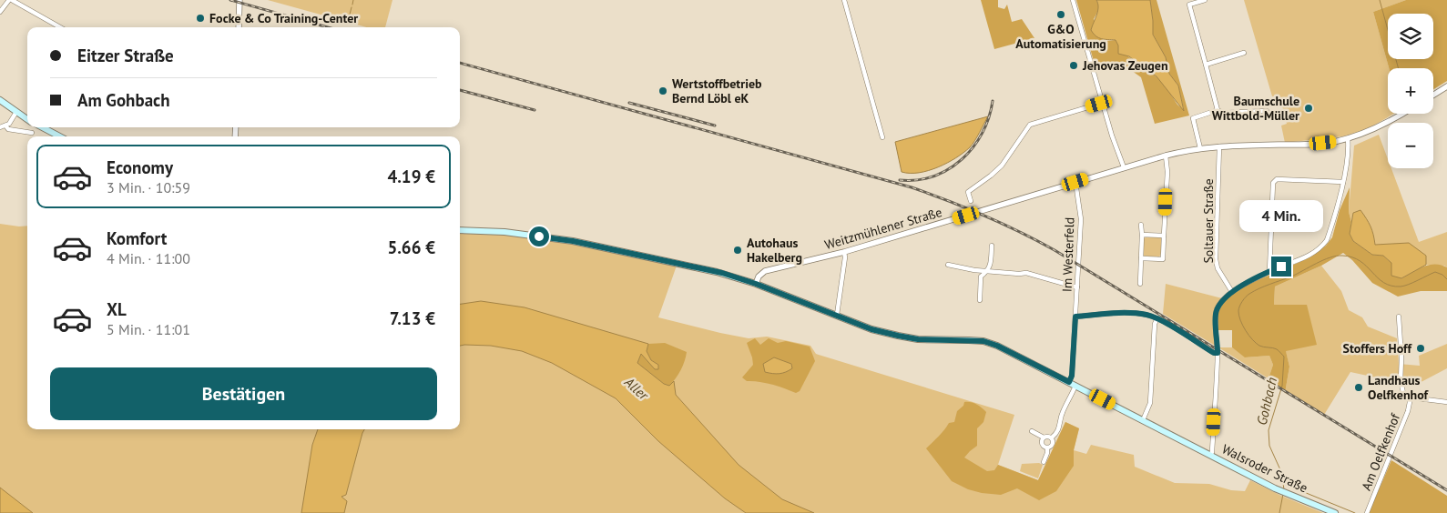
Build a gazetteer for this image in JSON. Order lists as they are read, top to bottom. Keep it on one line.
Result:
{"streets":{"main road":["Walsroder Straße"],"street":["Soltauer Straße","Weitzmühlener Straße","Im Westerfeld","Am Oelfkenhof"]},"crossings":[["Soltauer Straße","Weitzmühlener Straße"],["Weitzmühlener Straße","Im Westerfeld"],["Weitzmühlener Straße","Walsroder Straße"],["Im Westerfeld","Walsroder Straße"]],"water":["Aller","Gohbach"],"places":["G&O Automatisierung","Focke & Co Training-Center","Jehovas Zeugen","Wertstoffbetrieb Bernd Löbl eK","Baumschule Wittbold-Müller","Autohaus Hakelberg","Stoffers Hoff","Landhaus Oelfkenhof"],"page":{"map_buttons":["+","−"],"banner":["Eitzer Straße","Am Gohbach"],"list":[{"name":"Economy","note":"3 Min. · 10:59","value":"4.19 €"},{"name":"Komfort","note":"4 Min. · 11:00","value":"5.66 €"},{"name":"XL","note":"5 Min. · 11:01","value":"7.13 €"}],"bubble":"4 Min.","buttons":"Bestätigen"}}
